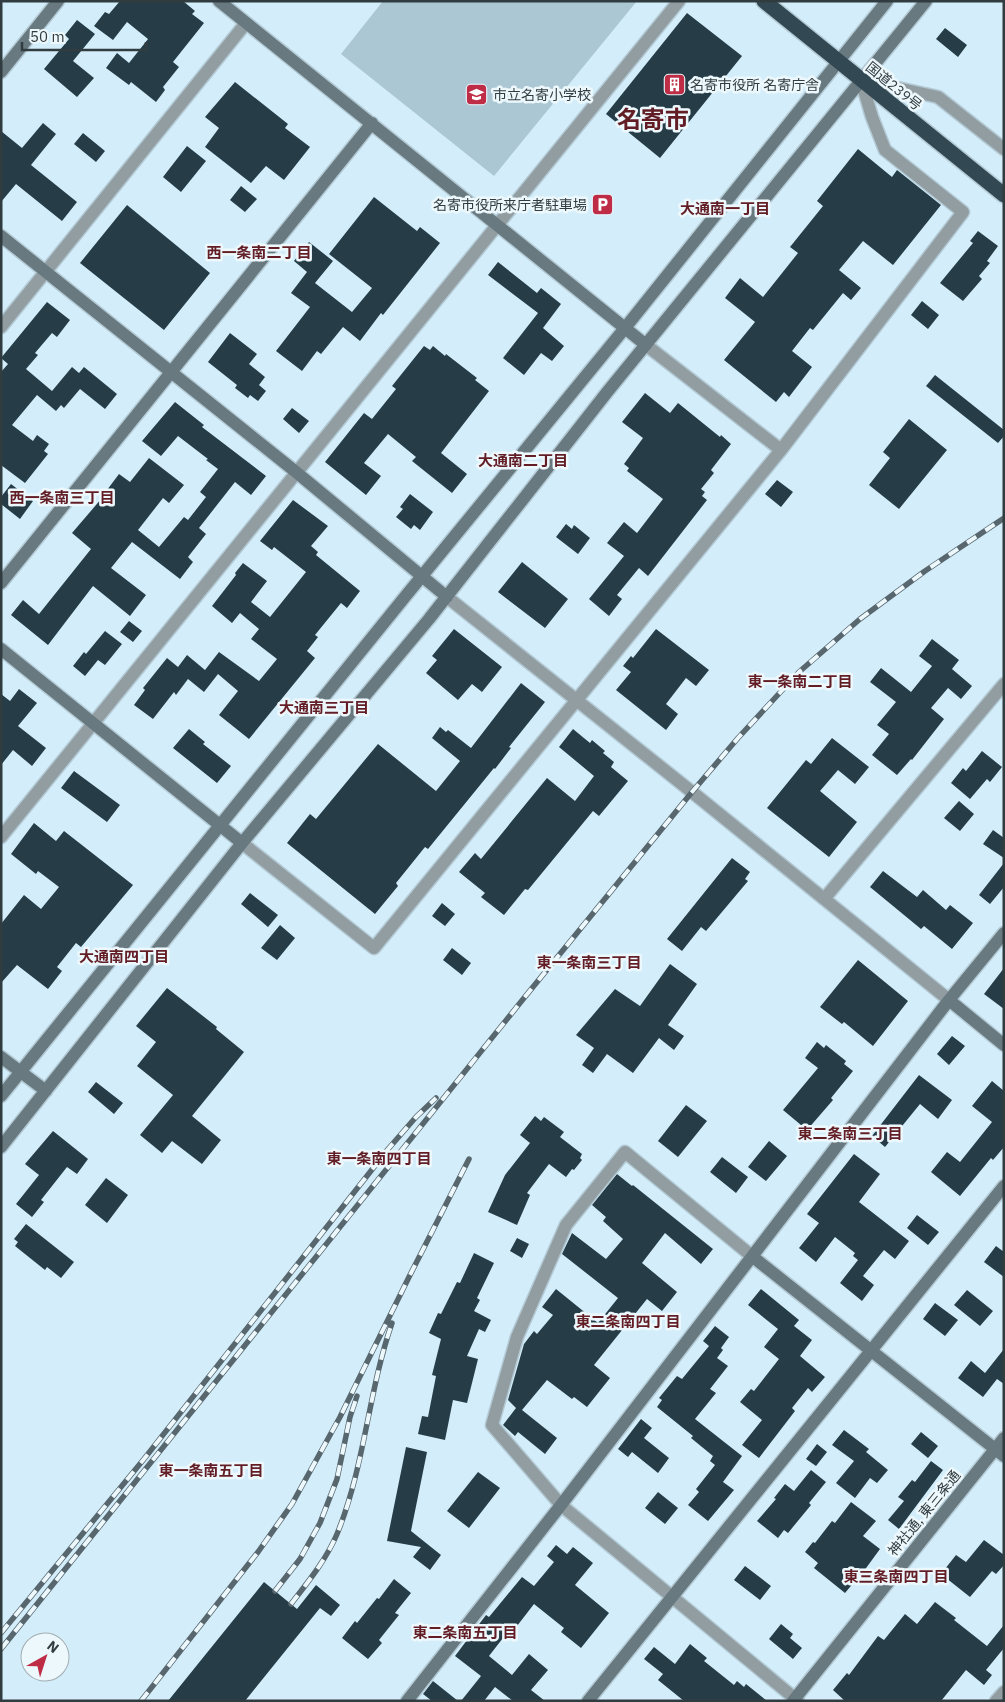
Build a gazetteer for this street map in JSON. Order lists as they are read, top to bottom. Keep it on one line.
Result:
{"streets":{"highway":["国道239号"],"street":["神社通, 東三条通"]},"districts":["名寄市","大通南一丁目","西一条南二丁目","大通南二丁目","西一条南三丁目","東一条南二丁目","大通南三丁目","大通南四丁目","東一条南三丁目","東二条南三丁目","東一条南四丁目","東二条南四丁目","東一条南五丁目","東三条南四丁目","東二条南五丁目"],"places":{"building":["名寄市役所 名寄庁舎"],"school or university":["市立名寄小学校"],"parking":["名寄市役所来庁者駐車場"]},"scale_bar":"50 m","north":"top right"}
